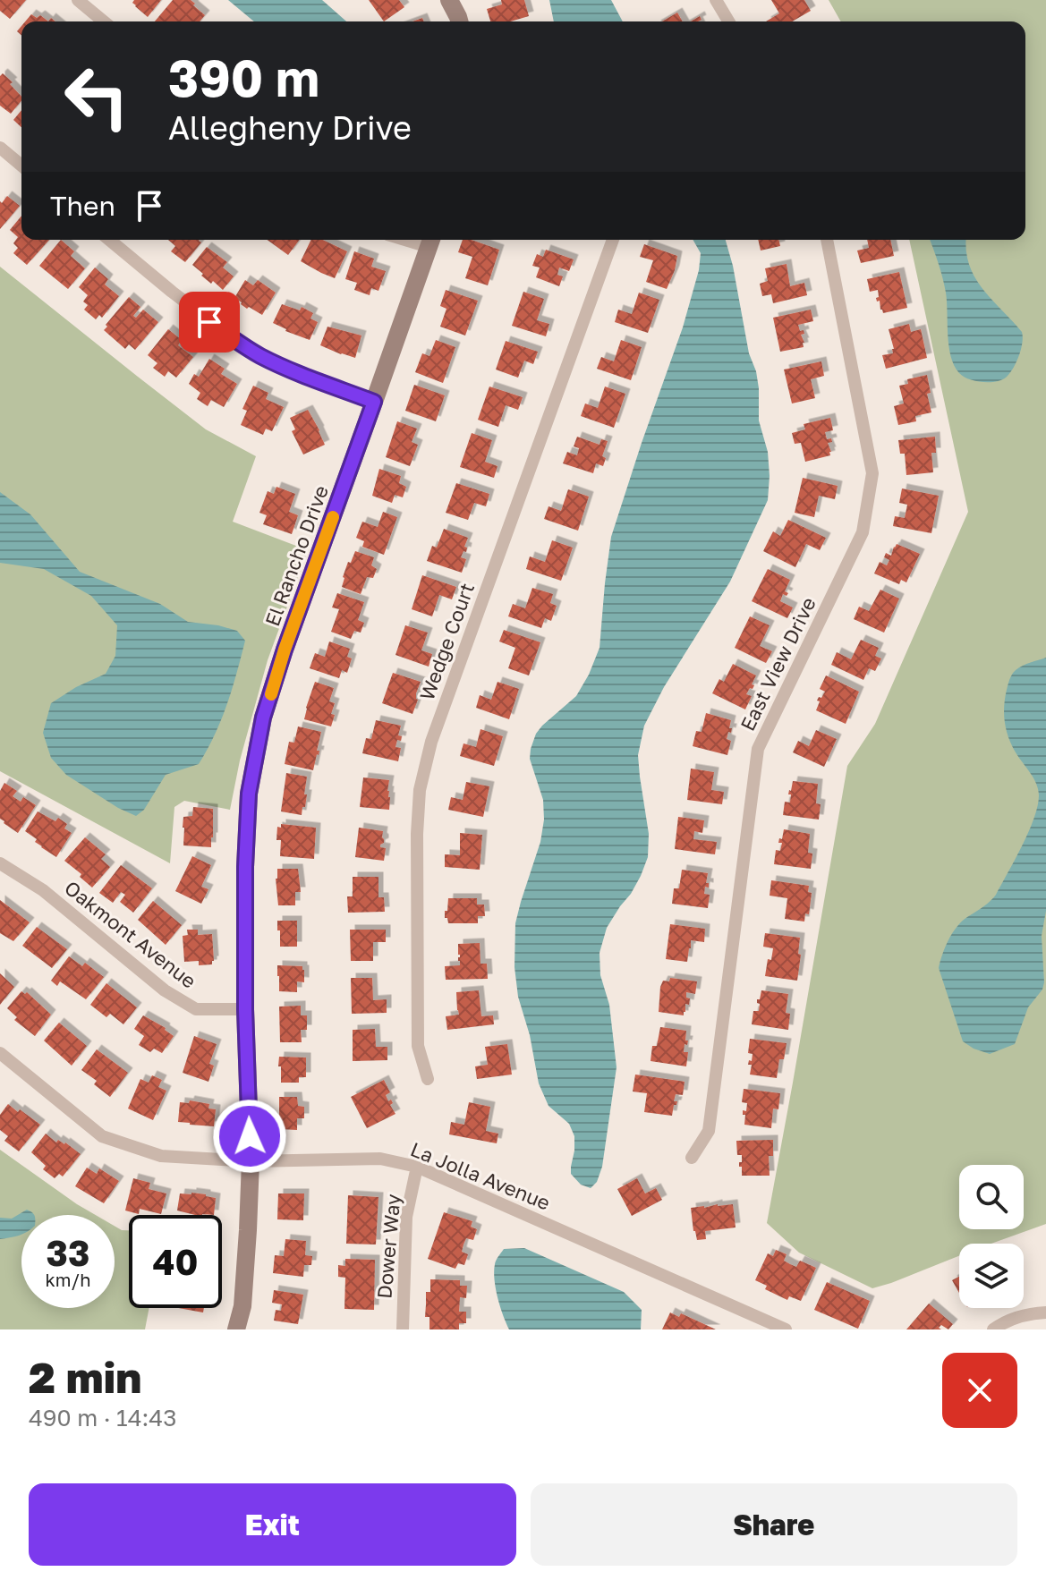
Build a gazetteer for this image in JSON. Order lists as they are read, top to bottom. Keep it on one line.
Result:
{"streets":{"street":["El Rancho Drive","Wedge Court","East View Drive","Oakmont Avenue","La Jolla Avenue","Dower Way"]},"crossings":[["El Rancho Drive","Oakmont Avenue"],["El Rancho Drive","La Jolla Avenue"],["La Jolla Avenue","Dower Way"]],"page":{"turn":["390 m","Allegheny Drive"],"then":"Then","speed":"33 km/h","limit":"40","heading":["2 min","490 m · 14:43"],"buttons":["Exit","Share"]}}
